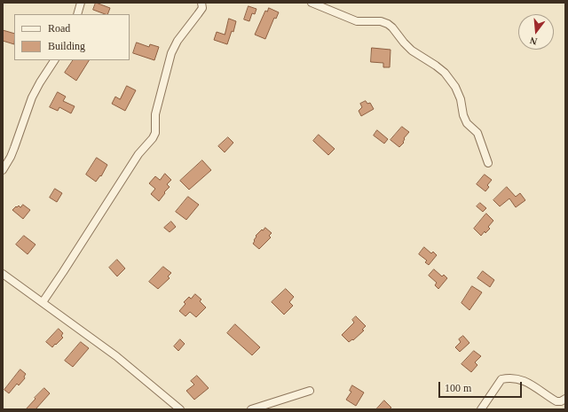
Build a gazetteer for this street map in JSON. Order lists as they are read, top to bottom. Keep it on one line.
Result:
{"legend":["Road","Building"],"scale_bar":"100 m","north":"bottom"}
